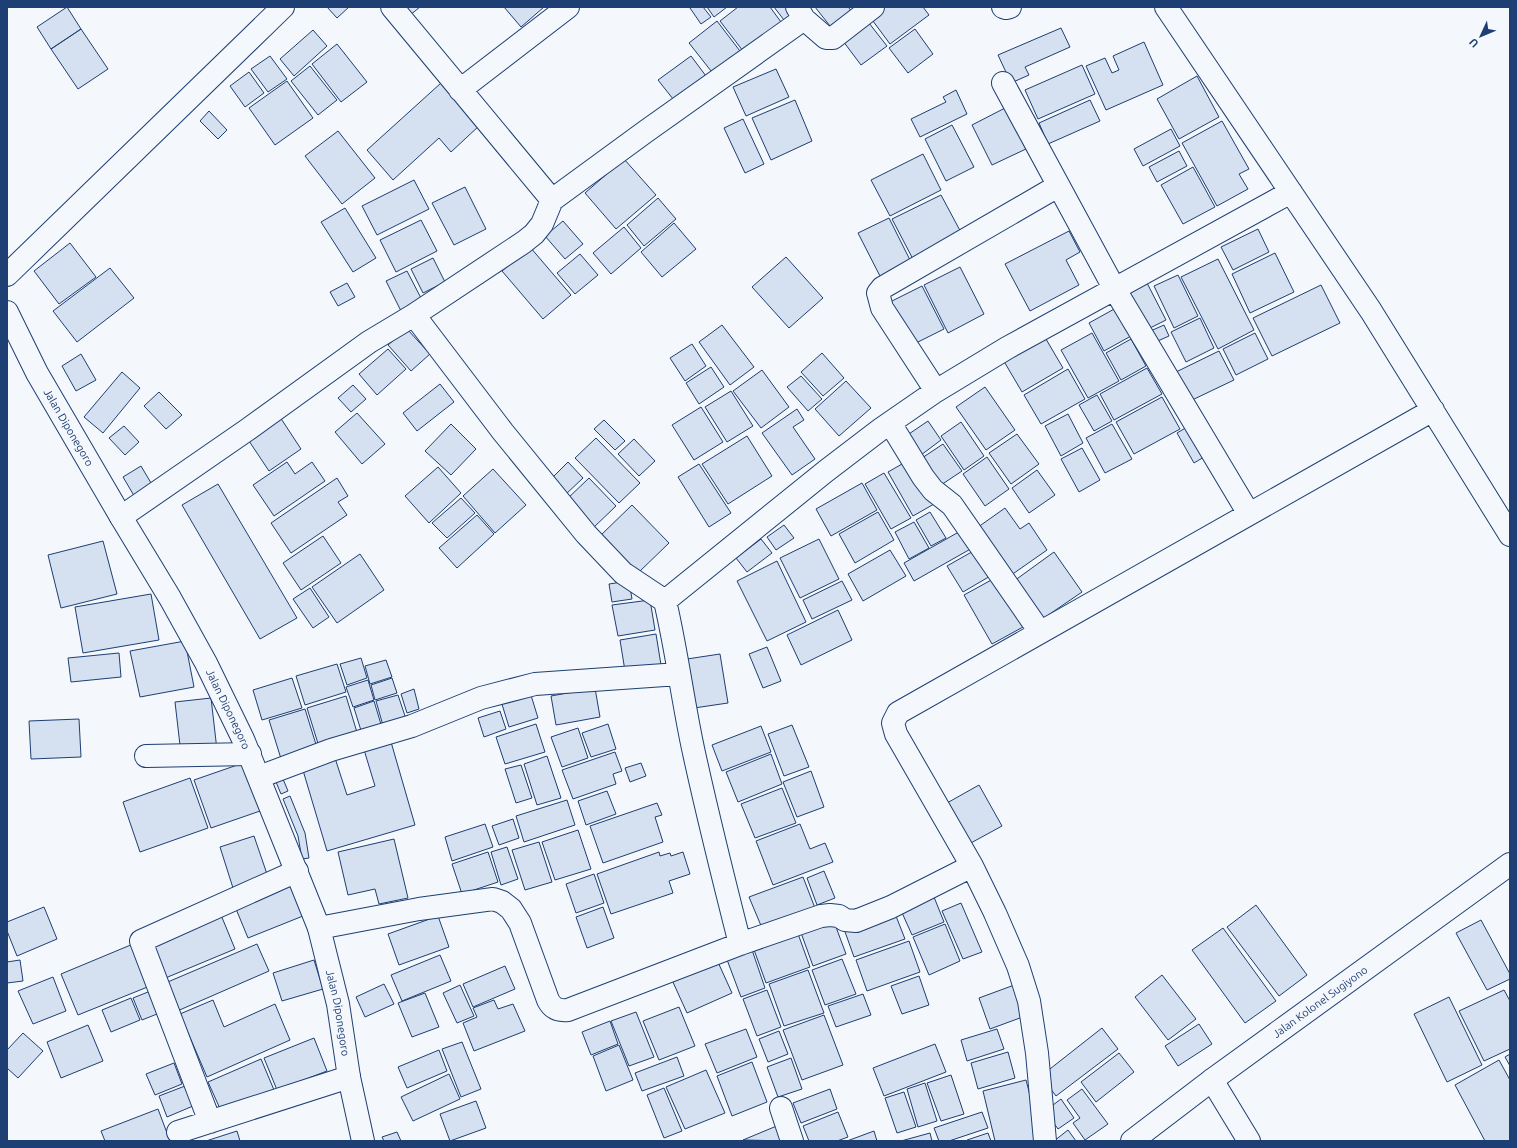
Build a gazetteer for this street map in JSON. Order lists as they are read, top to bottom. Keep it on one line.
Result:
{"streets":{"street":["Jalan Diponegoro","Jalan Kolonel Sugiyono"]},"north":"bottom left"}
